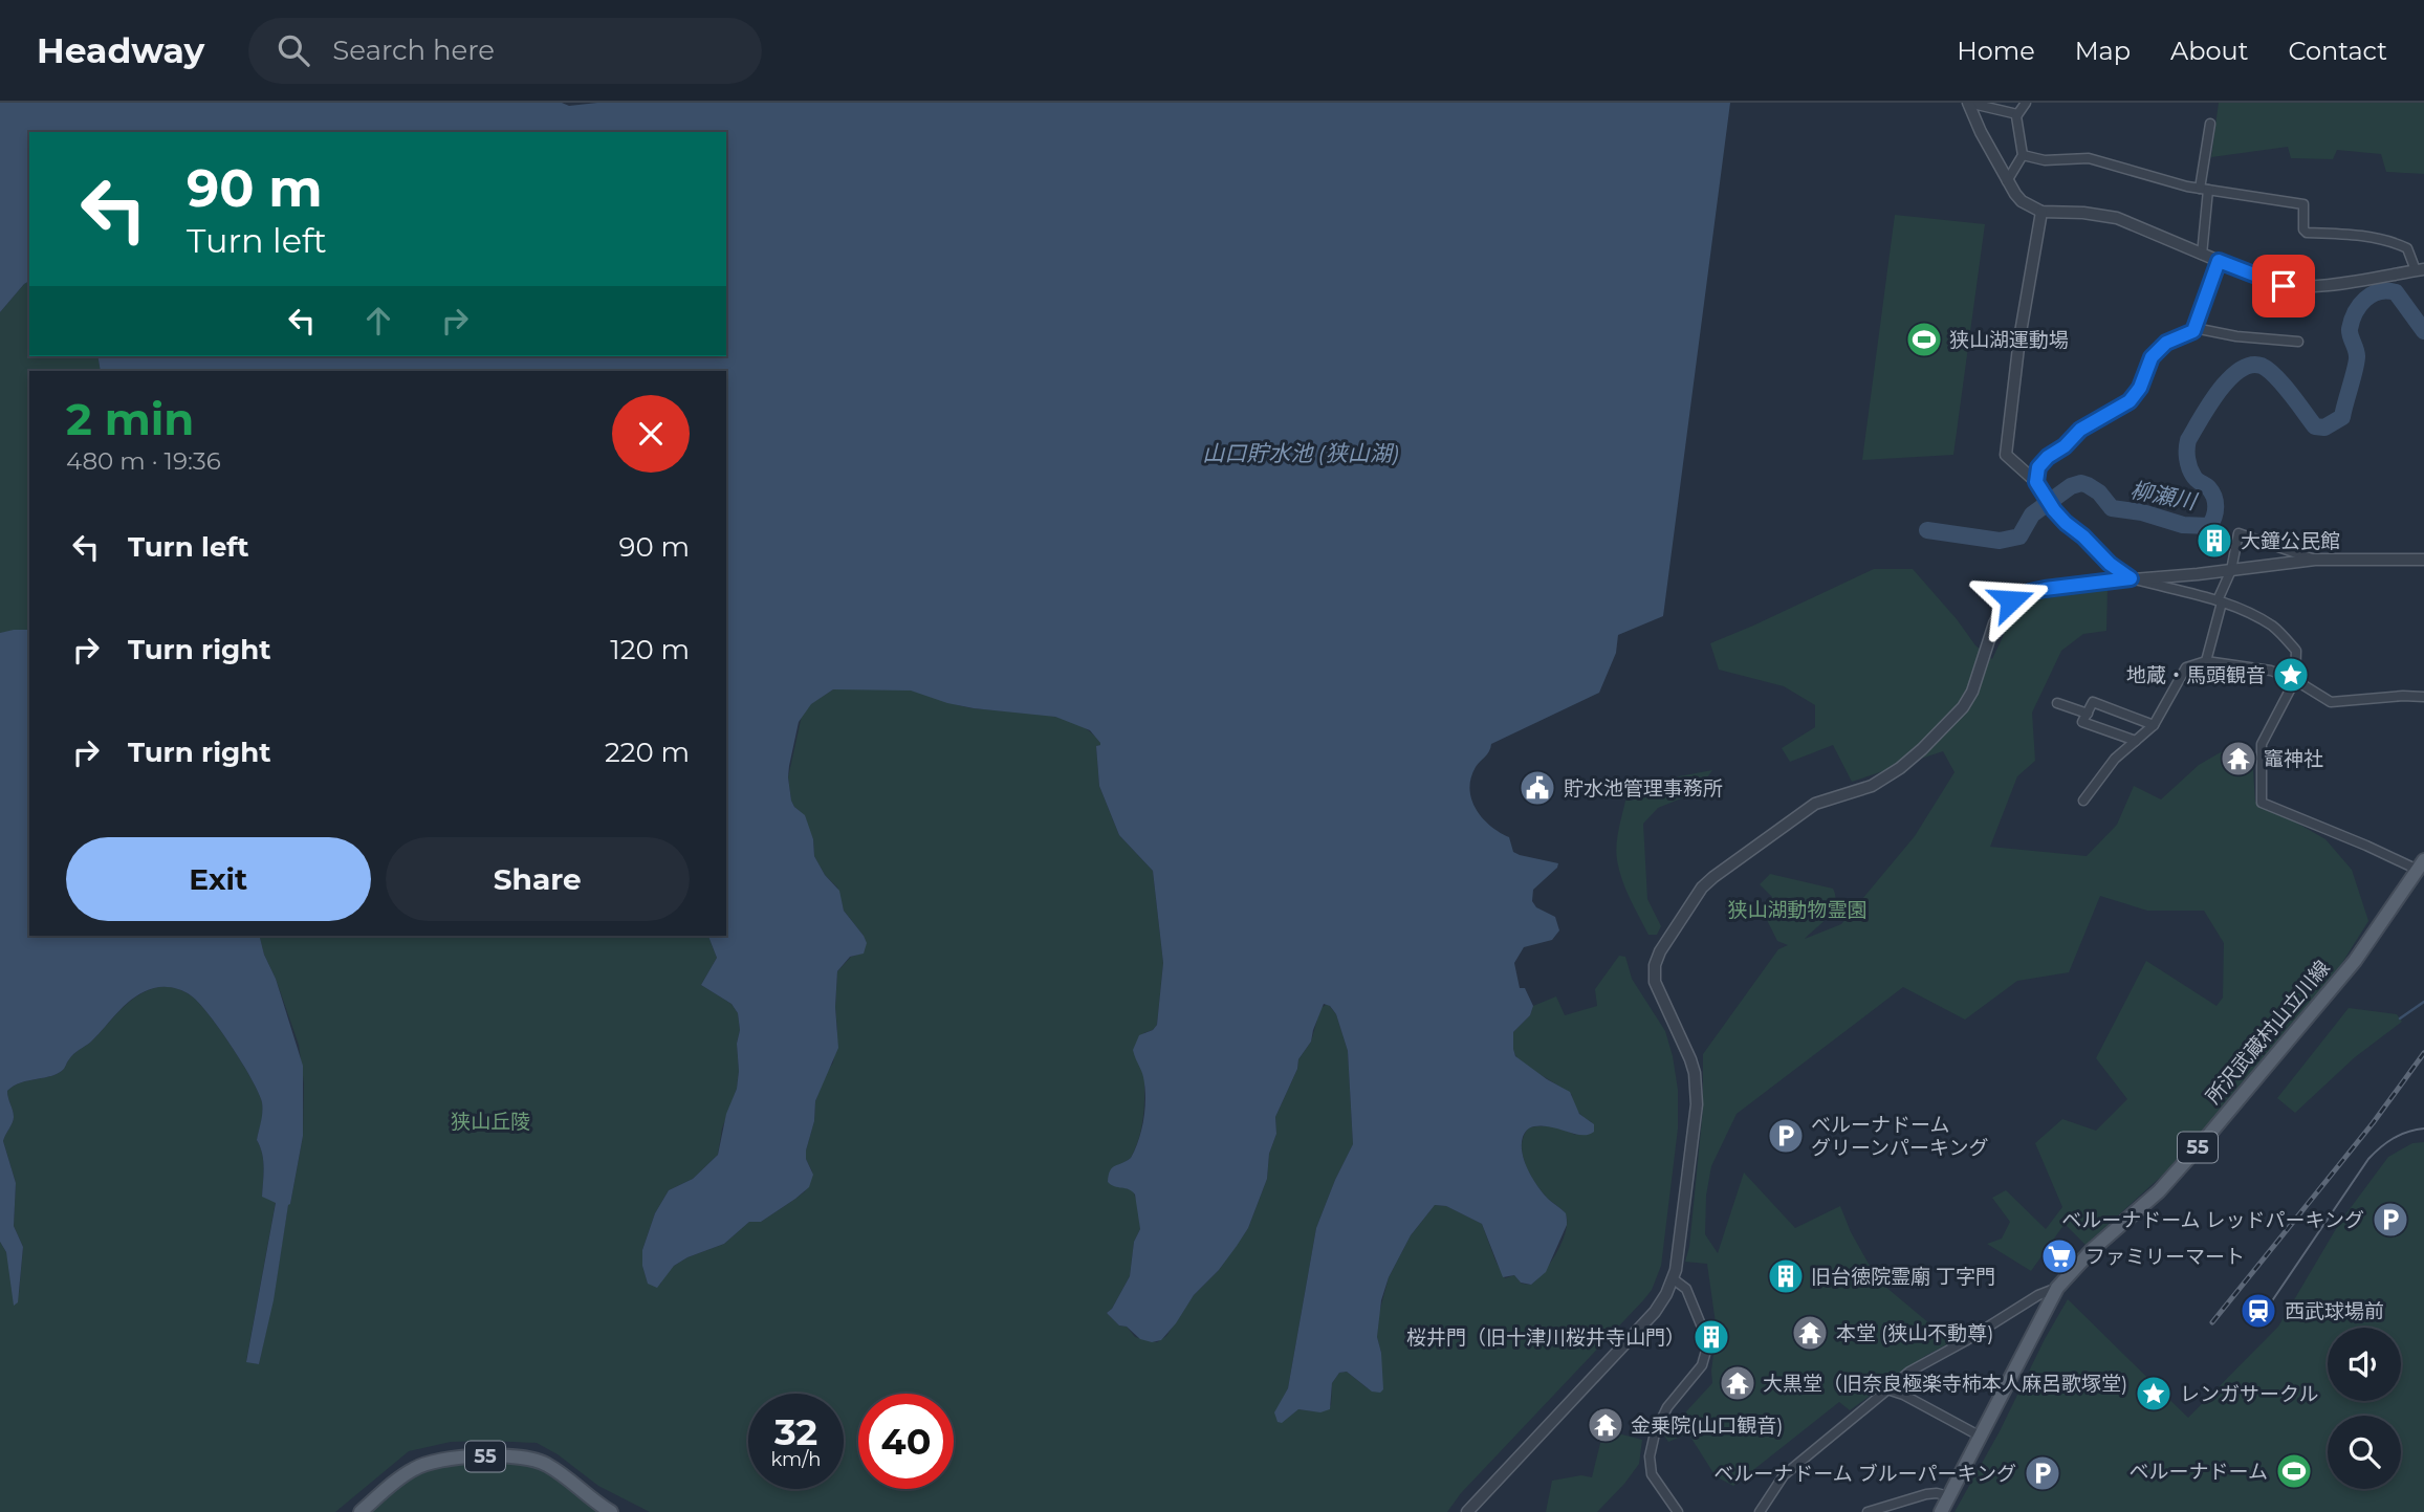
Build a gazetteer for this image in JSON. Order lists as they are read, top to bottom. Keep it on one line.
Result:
{"streets":{"main road":["所沢武蔵村山立川線","55"]},"water":["山口貯水池 (狭山湖)","柳瀬川"],"parks":["狭山湖動物霊園","狭山丘陵"],"places":{"sports":["狭山湖運動場","ベルーナドーム"],"building":["大鐘公民館","旧台徳院霊廟 丁字門","桜井門（旧十津川桜井寺山門）"],"place":["地蔵・馬頭観音","レンガサークル"],"temple":["竈神社","本堂 (狭山不動尊)","大黒堂（旧奈良極楽寺柿本人麻呂歌塚堂)","金乗院(山口観音)"],"public building":["貯水池管理事務所"],"parking":["ベルーナドーム グリーンパーキング","ベルーナドーム レッドパーキング","ベルーナドーム ブルーパーキング"],"supermarket":["ファミリーマート"],"station":["西武球場前"]},"page":{"header":"Headway","search":"Search here","nav":["Home","Map","About","Contact"],"turn":["90 m","Turn left"],"heading":["2 min","480 m · 19:36"],"list":[{"name":"Turn left","value":"90 m"},{"name":"Turn right","value":"120 m"},{"name":"Turn right","value":"220 m"}],"buttons":["Exit","Share"],"speed":"32 km/h","limit":"40"}}
